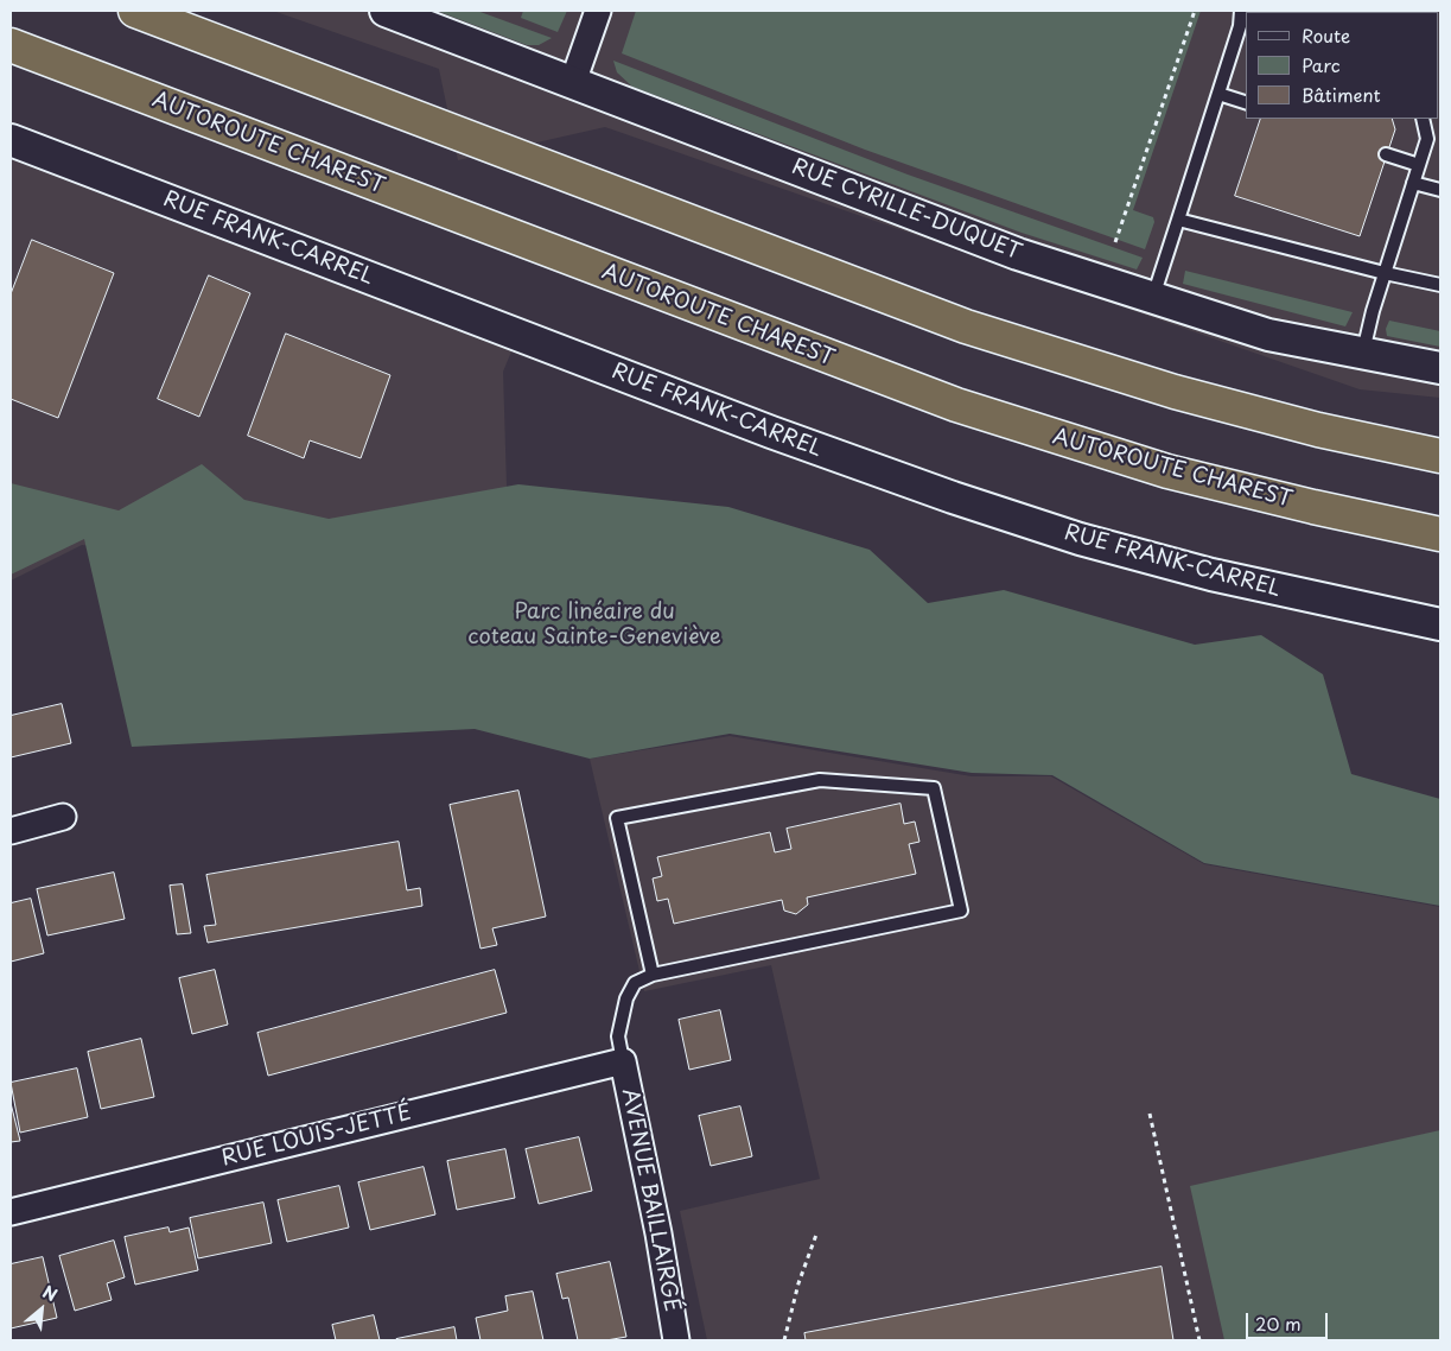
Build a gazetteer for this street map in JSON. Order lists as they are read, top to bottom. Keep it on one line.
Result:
{"streets":{"highway":["AUTOROUTE CHAREST"],"street":["RUE CYRILLE-DUQUET","RUE FRANK-CARREL","RUE LOUIS-JETTÉ","AVENUE BAILLAIRGÉ"]},"crossings":[["RUE LOUIS-JETTÉ","AVENUE BAILLAIRGÉ"]],"parks":["Parc linéaire du coteau Sainte-Geneviève"],"legend":["Route","Parc","Bâtiment"],"scale_bar":"20 m","north":"top right"}
